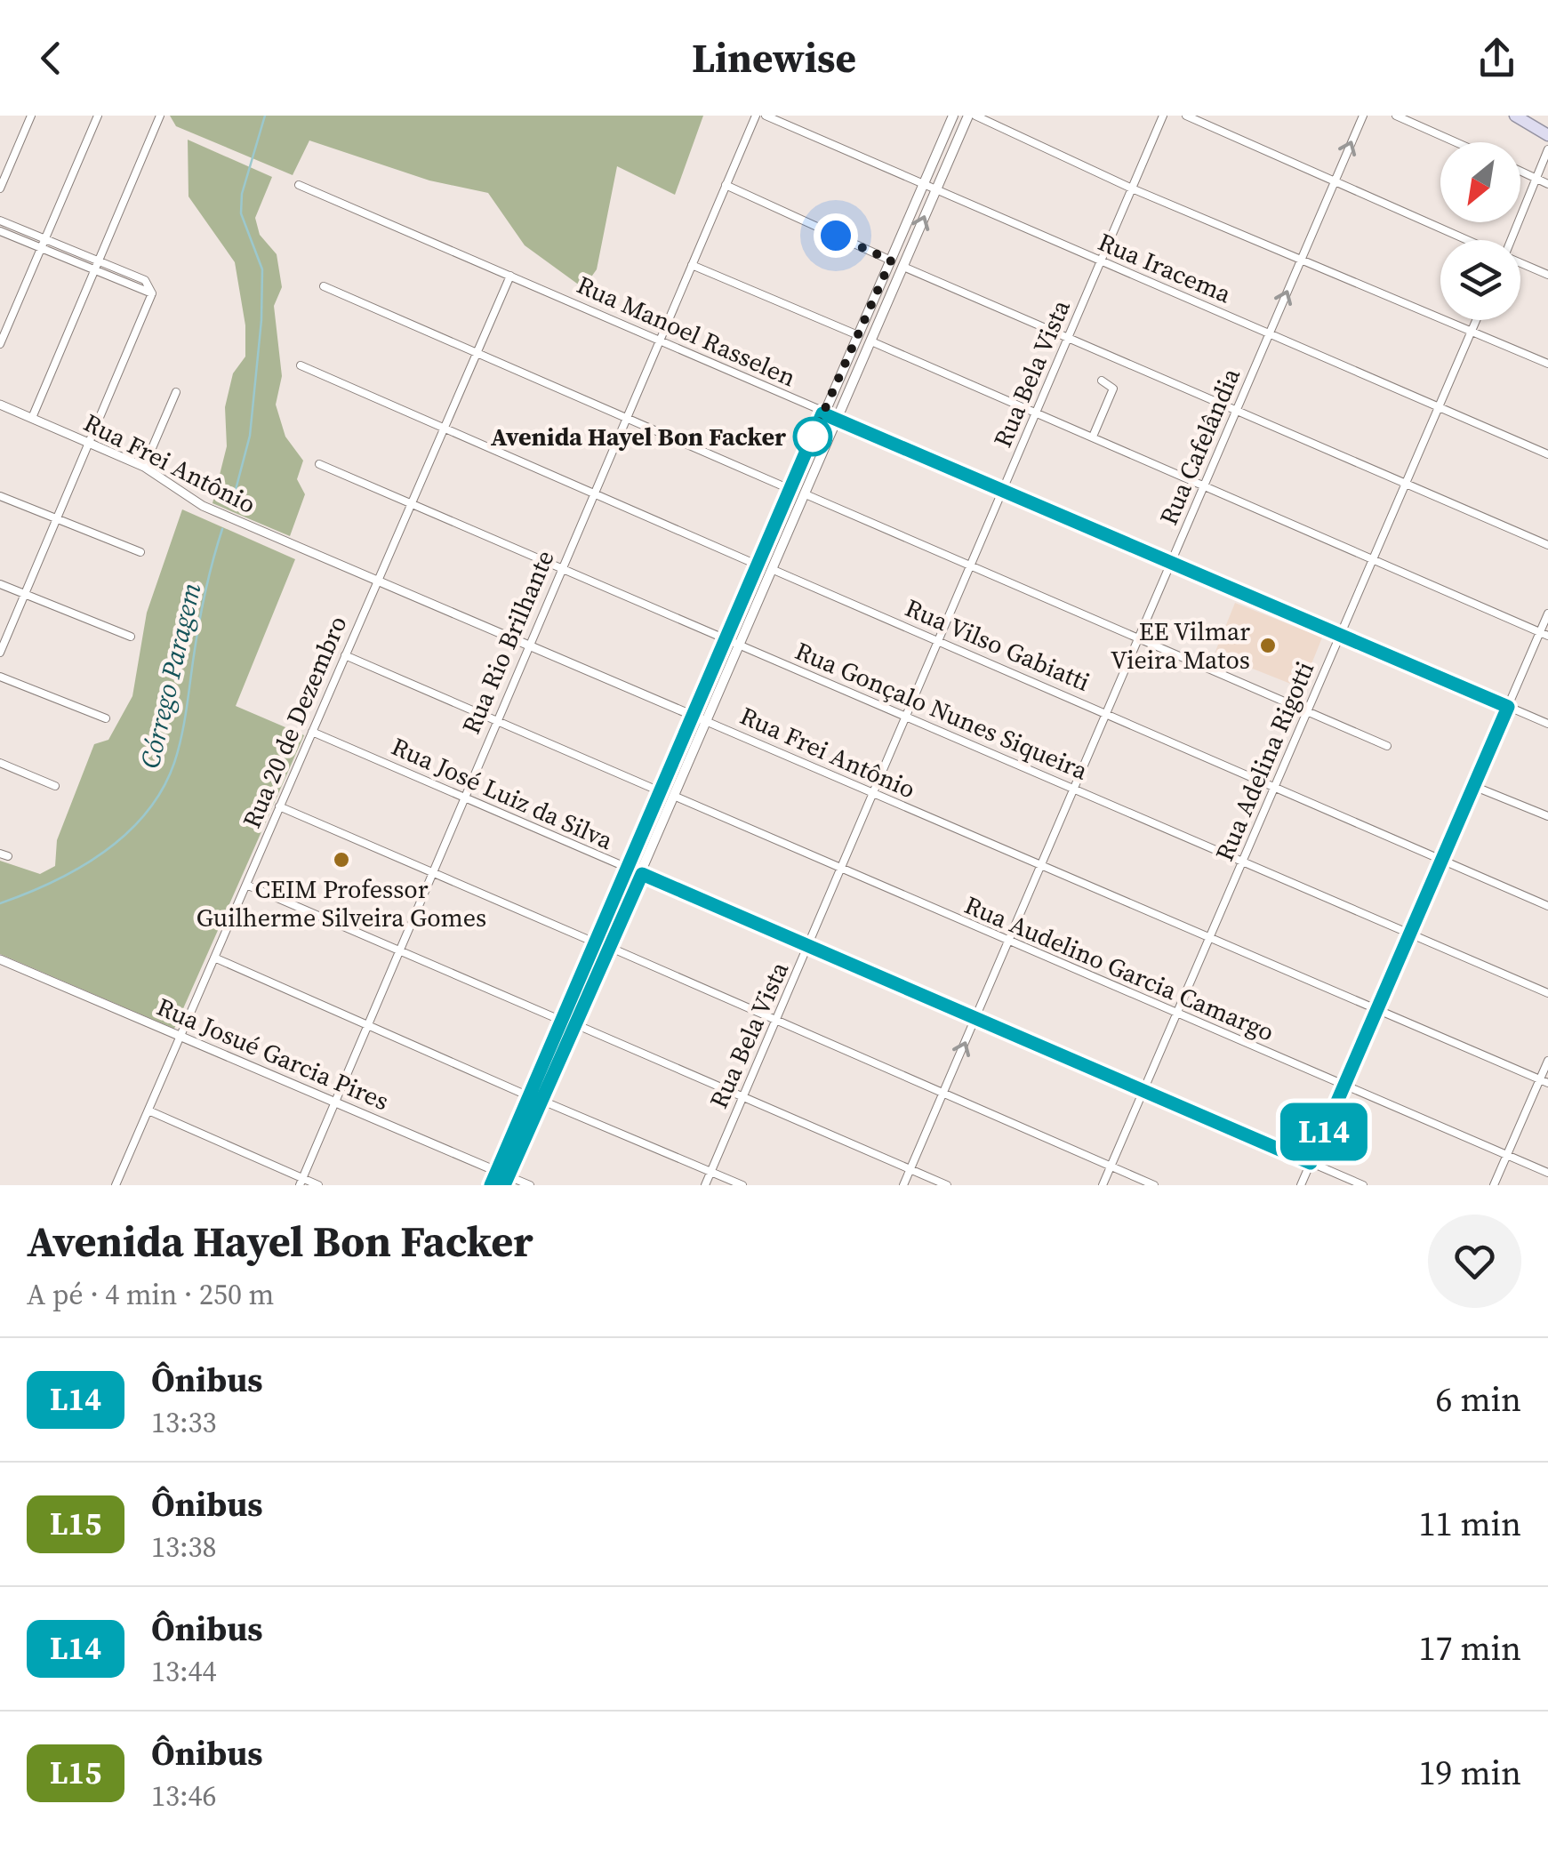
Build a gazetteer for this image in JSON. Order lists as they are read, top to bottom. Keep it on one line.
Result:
{"streets":{"street":["Rua Iracema","Rua Manoel Rasselen","Rua Bela Vista","Rua Cafelândia","Rua Frei Antônio","Rua Rio Brilhante","Rua Vilso Gabiatti","Rua Gonçalo Nunes Siqueira","Rua 20 de Dezembro","Rua Adelina Rigotti","Rua José Luiz da Silva","Rua Audelino Garcia Camargo","Rua Josué Garcia Pires"]},"crossings":[["Rua Iracema","Rua Bela Vista"],["Rua Iracema","Rua Cafelândia"],["Rua Iracema","Rua Adelina Rigotti"],["Rua Manoel Rasselen","Rua Bela Vista"],["Rua Manoel Rasselen","Rua Cafelândia"],["Rua Manoel Rasselen","Rua Rio Brilhante"],["Rua Manoel Rasselen","Rua 20 de Dezembro"],["Rua Manoel Rasselen","Rua Adelina Rigotti"],["Rua Bela Vista","Rua Frei Antônio"],["Rua Bela Vista","Rua Vilso Gabiatti"],["Rua Bela Vista","Rua Gonçalo Nunes Siqueira"],["Rua Bela Vista","Rua José Luiz da Silva"],["Rua Bela Vista","Rua Audelino Garcia Camargo"],["Rua Cafelândia","Rua Frei Antônio"],["Rua Cafelândia","Rua Vilso Gabiatti"],["Rua Cafelândia","Rua Gonçalo Nunes Siqueira"],["Rua Cafelândia","Rua José Luiz da Silva"],["Rua Cafelândia","Rua Audelino Garcia Camargo"],["Rua Frei Antônio","Rua Rio Brilhante"],["Rua Frei Antônio","Rua 20 de Dezembro"],["Rua Frei Antônio","Rua Adelina Rigotti"],["Rua Rio Brilhante","Rua Gonçalo Nunes Siqueira"],["Rua Rio Brilhante","Rua José Luiz da Silva"],["Rua Rio Brilhante","Rua Josué Garcia Pires"],["Rua Vilso Gabiatti","Rua Adelina Rigotti"],["Rua Gonçalo Nunes Siqueira","Rua 20 de Dezembro"],["Rua Gonçalo Nunes Siqueira","Rua Adelina Rigotti"],["Rua 20 de Dezembro","Rua José Luiz da Silva"],["Rua 20 de Dezembro","Rua Josué Garcia Pires"],["Rua Adelina Rigotti","Rua José Luiz da Silva"],["Rua Adelina Rigotti","Rua Audelino Garcia Camargo"]],"water":["Córrego Paragem"],"places":["Avenida Hayel Bon Facker","EE Vilmar Vieira Matos","CEIM Professor Guilherme Silveira Gomes"],"lines":["bus line L14"],"north":"bottom left","page":{"header":"Linewise","on_map":"L14","heading":["Avenida Hayel Bon Facker","A pé · 4 min · 250 m"],"list":[{"mark":"L14","name":"Ônibus","note":"13:33","value":"6 min"},{"mark":"L15","name":"Ônibus","note":"13:38","value":"11 min"},{"mark":"L14","name":"Ônibus","note":"13:44","value":"17 min"},{"mark":"L15","name":"Ônibus","note":"13:46","value":"19 min"}]}}
